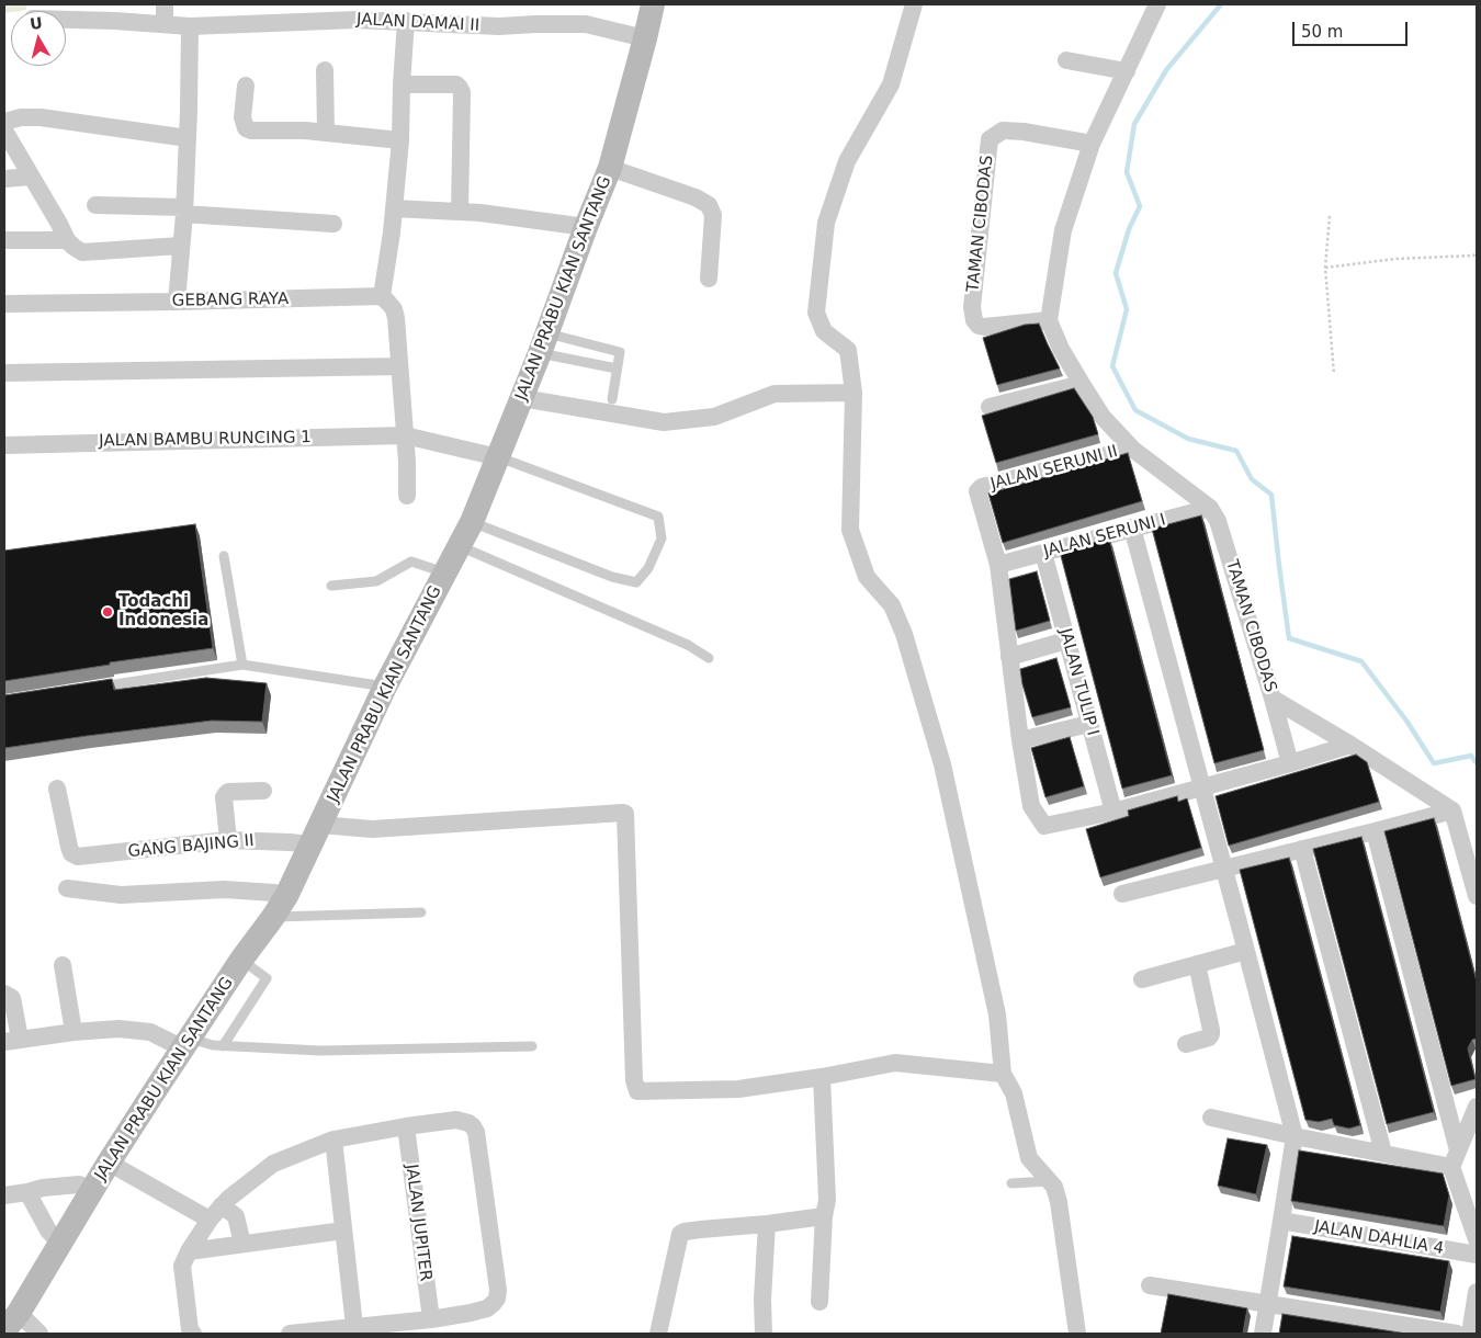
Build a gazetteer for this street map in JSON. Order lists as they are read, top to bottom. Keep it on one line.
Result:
{"streets":{"main road":["JALAN PRABU KIAN SANTANG"],"street":["JALAN DAMAI II","TAMAN CIBODAS","GEBANG RAYA","JALAN BAMBU RUNCING 1","JALAN SERUNI II","JALAN SERUNI I","JALAN TULIP I","GANG BAJING II","JALAN JUPITER","JALAN DAHLIA 4"]},"crossings":[["JALAN DAMAI II","JALAN PRABU KIAN SANTANG"],["TAMAN CIBODAS","JALAN SERUNI II"],["TAMAN CIBODAS","JALAN SERUNI I"],["JALAN PRABU KIAN SANTANG","GANG BAJING II"],["JALAN SERUNI II","JALAN SERUNI I"],["JALAN SERUNI I","JALAN TULIP I"]],"places":["Todachi Indonesia"],"scale_bar":"50 m","north":"top"}
